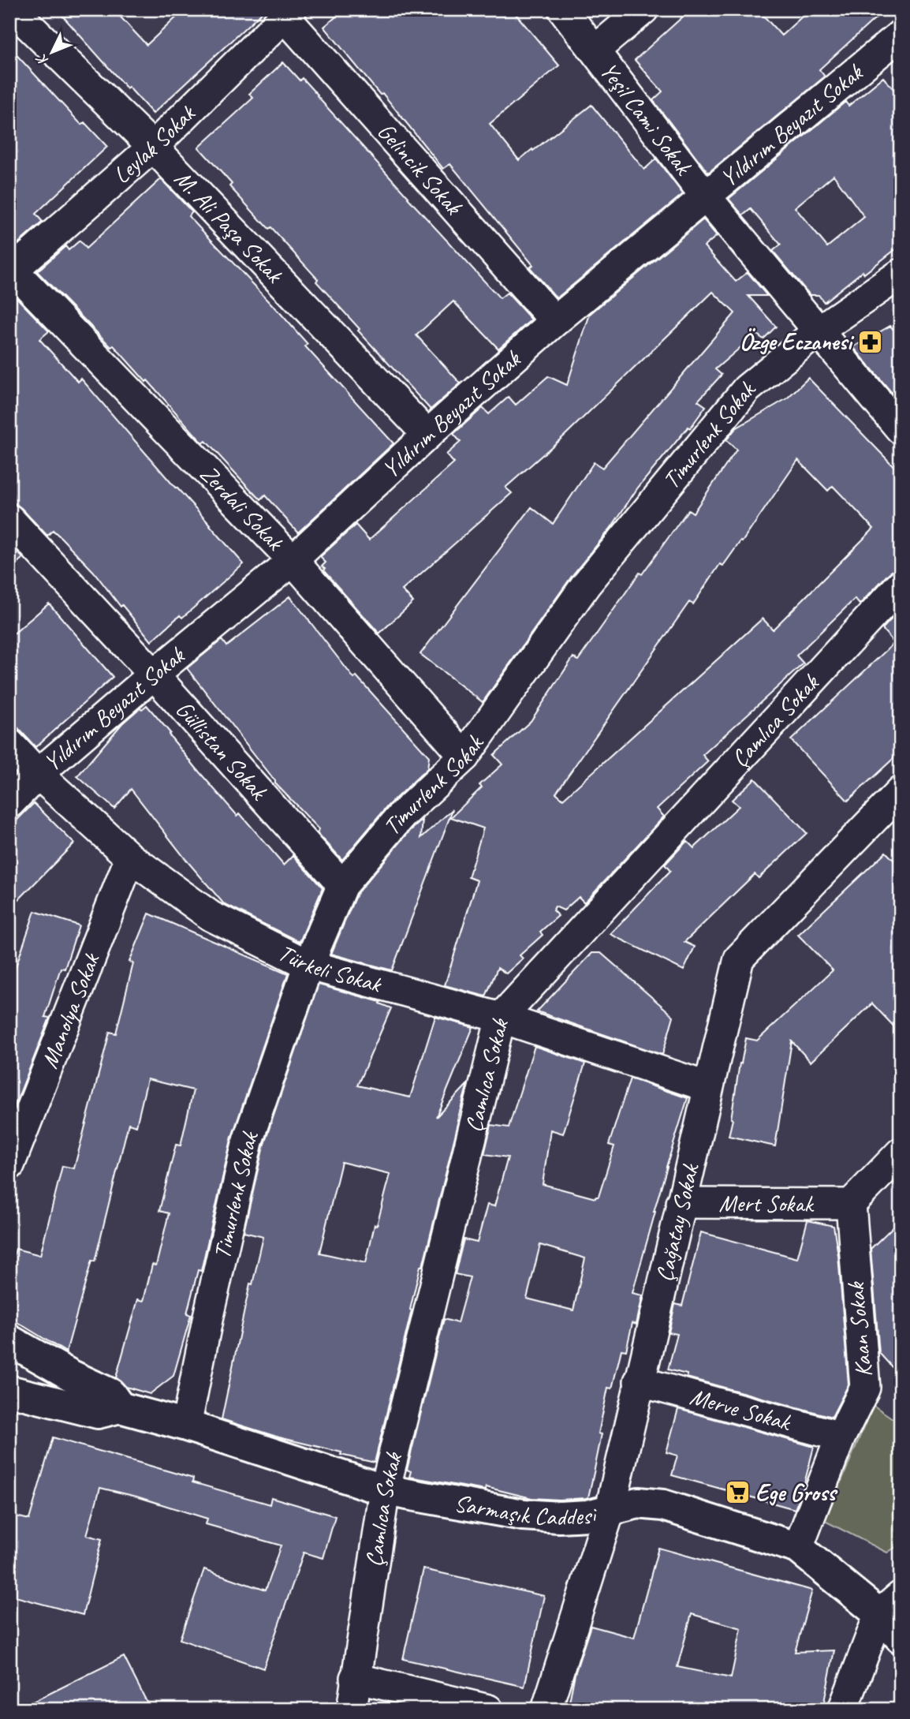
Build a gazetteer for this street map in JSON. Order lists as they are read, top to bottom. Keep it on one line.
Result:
{"streets":{"main road":["Sarmaşık Caddesi"],"street":["Yeşil Cami Sokak","Yıldırım Beyazıt Sokak","Leylak Sokak","Gelincik Sokak","M. Ali Paşa Sokak","Timurlenk Sokak","Zerdali Sokak","Çamlıca Sokak","Güllistan Sokak","Türkeli Sokak","Manolya Sokak","Mert Sokak","Çağatay Sokak","Kaan Sokak","Merve Sokak"]},"crossings":[["Yeşil Cami Sokak","Yıldırım Beyazıt Sokak"],["Yeşil Cami Sokak","Timurlenk Sokak"],["Yıldırım Beyazıt Sokak","Gelincik Sokak"],["Yıldırım Beyazıt Sokak","M. Ali Paşa Sokak"],["Yıldırım Beyazıt Sokak","Zerdali Sokak"],["Yıldırım Beyazıt Sokak","Güllistan Sokak"],["Yıldırım Beyazıt Sokak","Türkeli Sokak"],["Leylak Sokak","Gelincik Sokak"],["Leylak Sokak","M. Ali Paşa Sokak"],["Leylak Sokak","Zerdali Sokak"],["Timurlenk Sokak","Zerdali Sokak"],["Timurlenk Sokak","Güllistan Sokak"],["Timurlenk Sokak","Türkeli Sokak"],["Timurlenk Sokak","Sarmaşık Caddesi"],["Çamlıca Sokak","Türkeli Sokak"],["Çamlıca Sokak","Sarmaşık Caddesi"],["Türkeli Sokak","Manolya Sokak"],["Türkeli Sokak","Çağatay Sokak"],["Mert Sokak","Çağatay Sokak"],["Mert Sokak","Kaan Sokak"],["Çağatay Sokak","Merve Sokak"],["Çağatay Sokak","Sarmaşık Caddesi"],["Kaan Sokak","Merve Sokak"],["Kaan Sokak","Sarmaşık Caddesi"]],"places":{"pharmacy":["Özge Eczanesi"],"supermarket":["Ege Gross"]},"north":"bottom left"}
